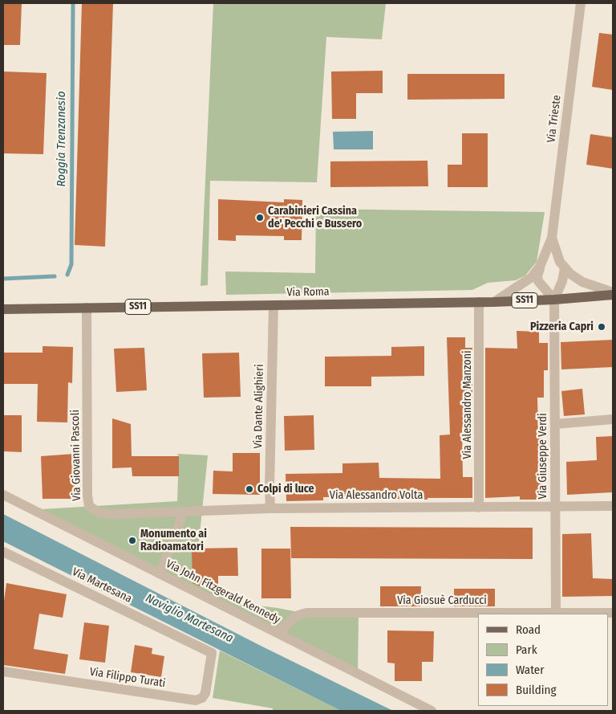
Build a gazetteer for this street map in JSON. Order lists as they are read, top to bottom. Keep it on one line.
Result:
{"streets":{"main road":["Via Roma","SS11"],"street":["Via Trieste","Via Alessandro Manzoni","Via Dante Alighieri","Via Giovanni Pascoli","Via Giuseppe Verdi","Via Alessandro Volta","Via Martesana","Via John Fitzgerald Kennedy","Via Giosuè Carducci","Via Filippo Turati"]},"crossings":[["Via Trieste","Via Roma"],["Via Trieste","Via Giuseppe Verdi"],["Via Roma","Via Alessandro Manzoni"],["Via Roma","Via Dante Alighieri"],["Via Roma","Via Giovanni Pascoli"],["Via Roma","Via Giuseppe Verdi"],["Via Alessandro Manzoni","Via Alessandro Volta"],["Via Dante Alighieri","Via Alessandro Volta"],["Via Giovanni Pascoli","Via Alessandro Volta"],["Via Giuseppe Verdi","Via Alessandro Volta"],["Via Giuseppe Verdi","Via Giosuè Carducci"],["Via Martesana","Via Filippo Turati"],["Via John Fitzgerald Kennedy","Via Giosuè Carducci"]],"water":["Roggia Trenzanesio","Naviglio Martesana"],"places":["Carabinieri Cassina de' Pecchi e Bussero","Pizzeria Capri","Colpi di luce","Monumento ai Radioamatori"],"legend":["Road","Park","Water","Building"]}
